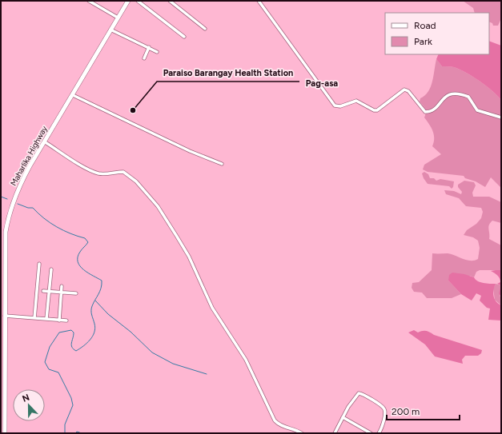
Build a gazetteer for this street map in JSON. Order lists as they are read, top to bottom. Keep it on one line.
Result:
{"streets":{"highway":["Maharlika Highway"]},"districts":["Pag-asa"],"places":["Paraiso Barangay Health Station"],"legend":["Road","Park"],"scale_bar":"200 m","north":"top"}
